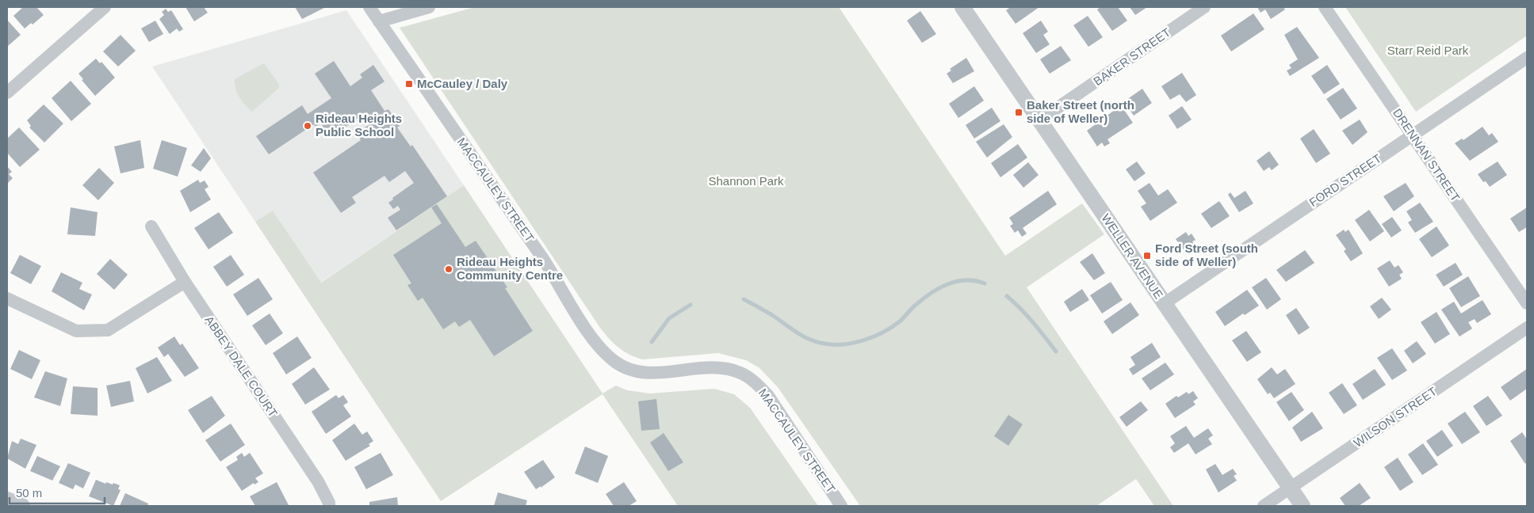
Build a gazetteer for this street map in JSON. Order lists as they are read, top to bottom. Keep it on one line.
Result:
{"streets":{"street":["BAKER STREET","DRENNAN STREET","FORD STREET","MACCAULEY STREET","WELLER AVENUE","ABBEY DALE COURT","WILSON STREET"]},"crossings":[["BAKER STREET","WELLER AVENUE"],["DRENNAN STREET","FORD STREET"],["FORD STREET","WELLER AVENUE"],["WELLER AVENUE","WILSON STREET"]],"parks":["Starr Reid Park","Shannon Park"],"places":{"transit":["McCauley / Daly","Baker Street (north side of Weller)","Ford Street (south side of Weller)"],"other":["Rideau Heights Public School","Rideau Heights Community Centre"]},"scale_bar":"50 m"}
